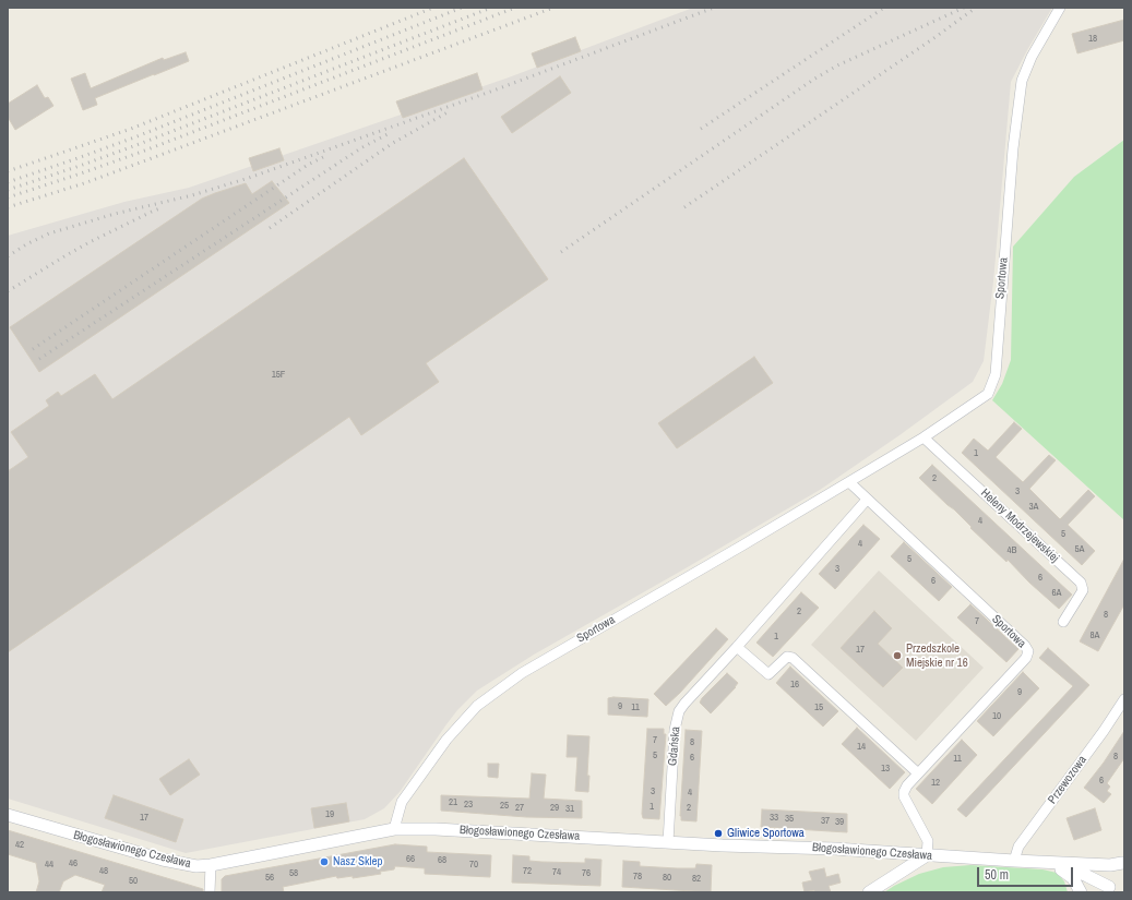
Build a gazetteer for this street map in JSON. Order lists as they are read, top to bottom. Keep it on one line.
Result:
{"streets":{"street":["Sportowa","Heleny Modrzejewskiej","Gdańska","Przewozowa","Błogosławionego Czesława"]},"crossings":[["Sportowa","Heleny Modrzejewskiej"],["Sportowa","Błogosławionego Czesława"],["Gdańska","Błogosławionego Czesława"],["Przewozowa","Błogosławionego Czesława"]],"places":["Przedszkole Miejskie nr 16","Gliwice Sportowa","Nasz Sklep"],"house_numbers":["18","15F","1","2","3","3A","4","5","4","5A","4B","5","3","6","6","6A","2","8","7","8A","1","17","16","9","9","11","15","10","7","8","14","5","8","6","11","13","6","12","3","4","21","23","25","1","27","29","2","31","19","17","33","35","37","39","42","66","68","46","44","70","48","72","74","58","76","78","56","80","82","50"],"scale_bar":"50 m"}
